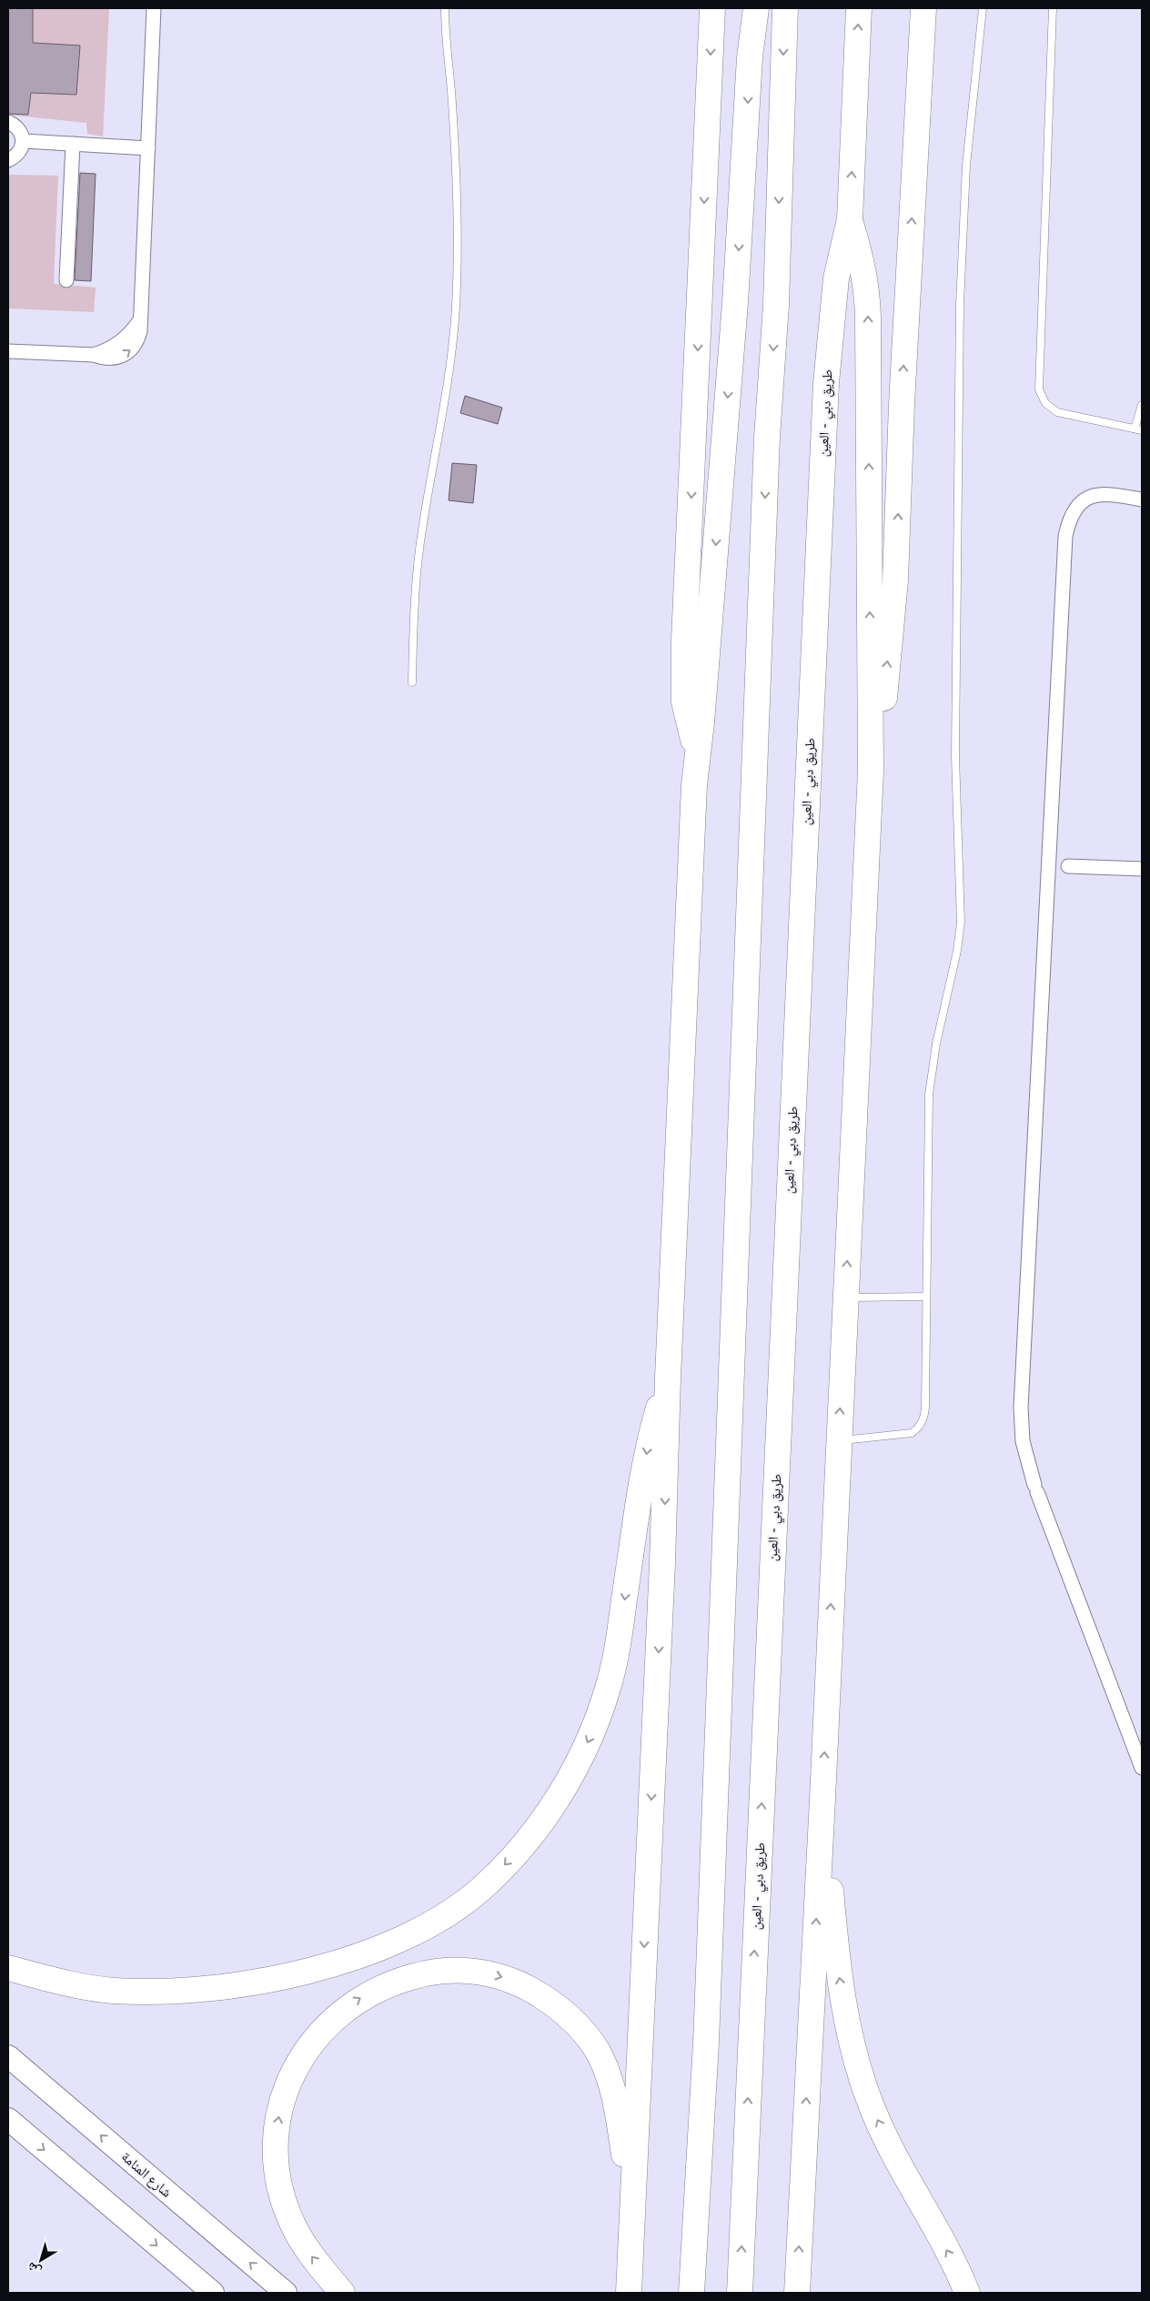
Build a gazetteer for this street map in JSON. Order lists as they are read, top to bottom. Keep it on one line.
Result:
{"streets":{"highway":["طريق دبي - العين"],"main road":["شارع المنامة"]},"north":"bottom left"}
